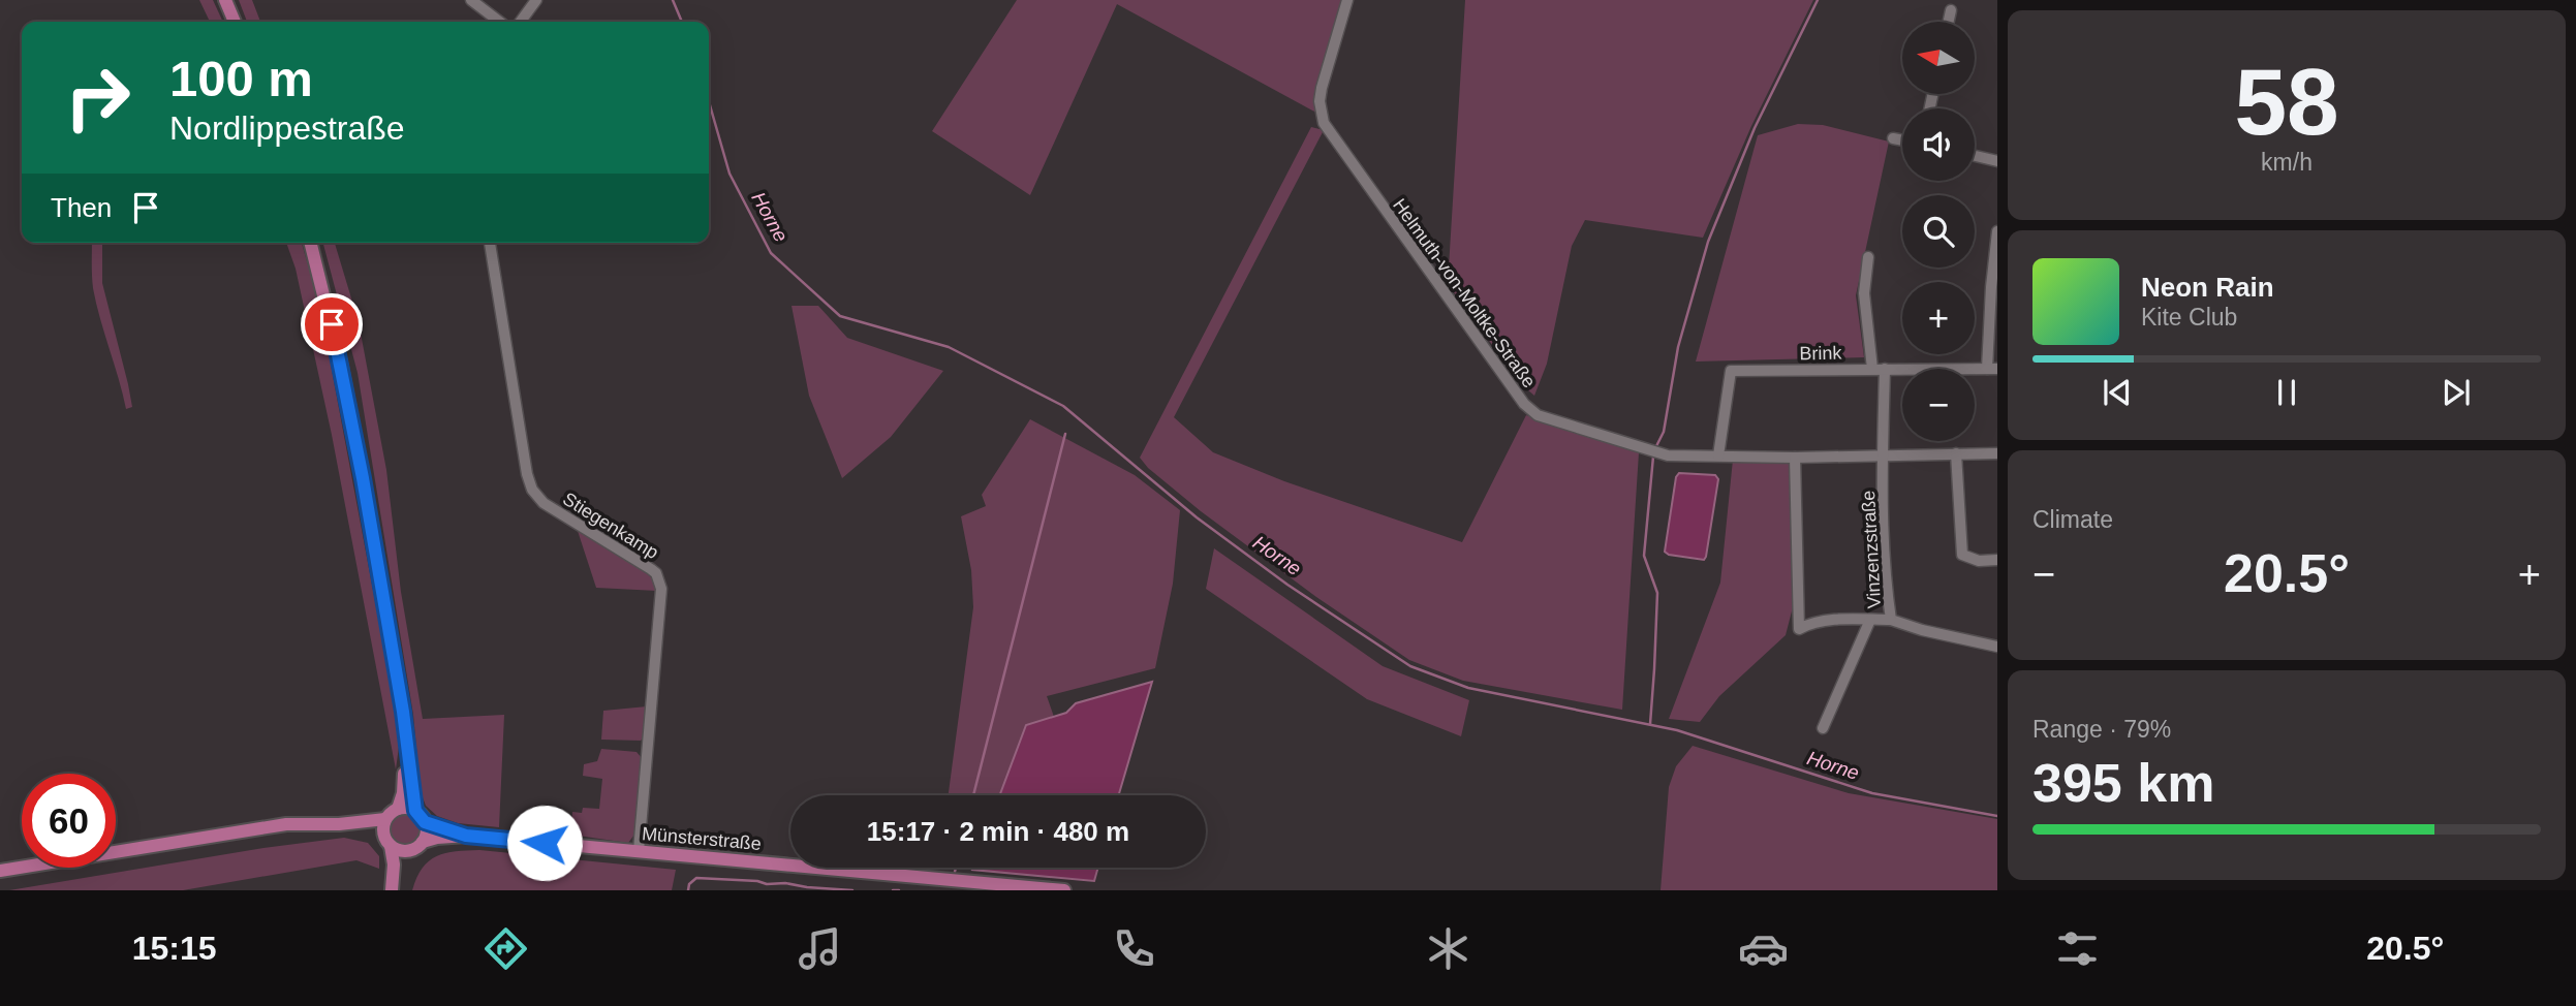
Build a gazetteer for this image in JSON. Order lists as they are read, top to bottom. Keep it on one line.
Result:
{"streets":{"main road":["Münsterstraße"],"street":["Helmuth-von-Moltke-Straße","Brink","Stiegenkamp","Vinzenzstraße"]},"crossings":[["Helmuth-von-Moltke-Straße","Brink"],["Helmuth-von-Moltke-Straße","Vinzenzstraße"],["Brink","Vinzenzstraße"],["Stiegenkamp","Münsterstraße"]],"water":["Horne"],"north":"left","page":{"tile":[["58","km/h"],"Climate",["Range · 79%","395 km"]],"map_buttons":["+","−"],"turn":["100 m","Nordlippestraße"],"then":"Then","song":["Neon Rain","Kite Club"],"heat":["−","20.5°","+"],"limit":"60","trip":"15:17 · 2 min · 480 m","tabs":["15:15","20.5°"]}}
